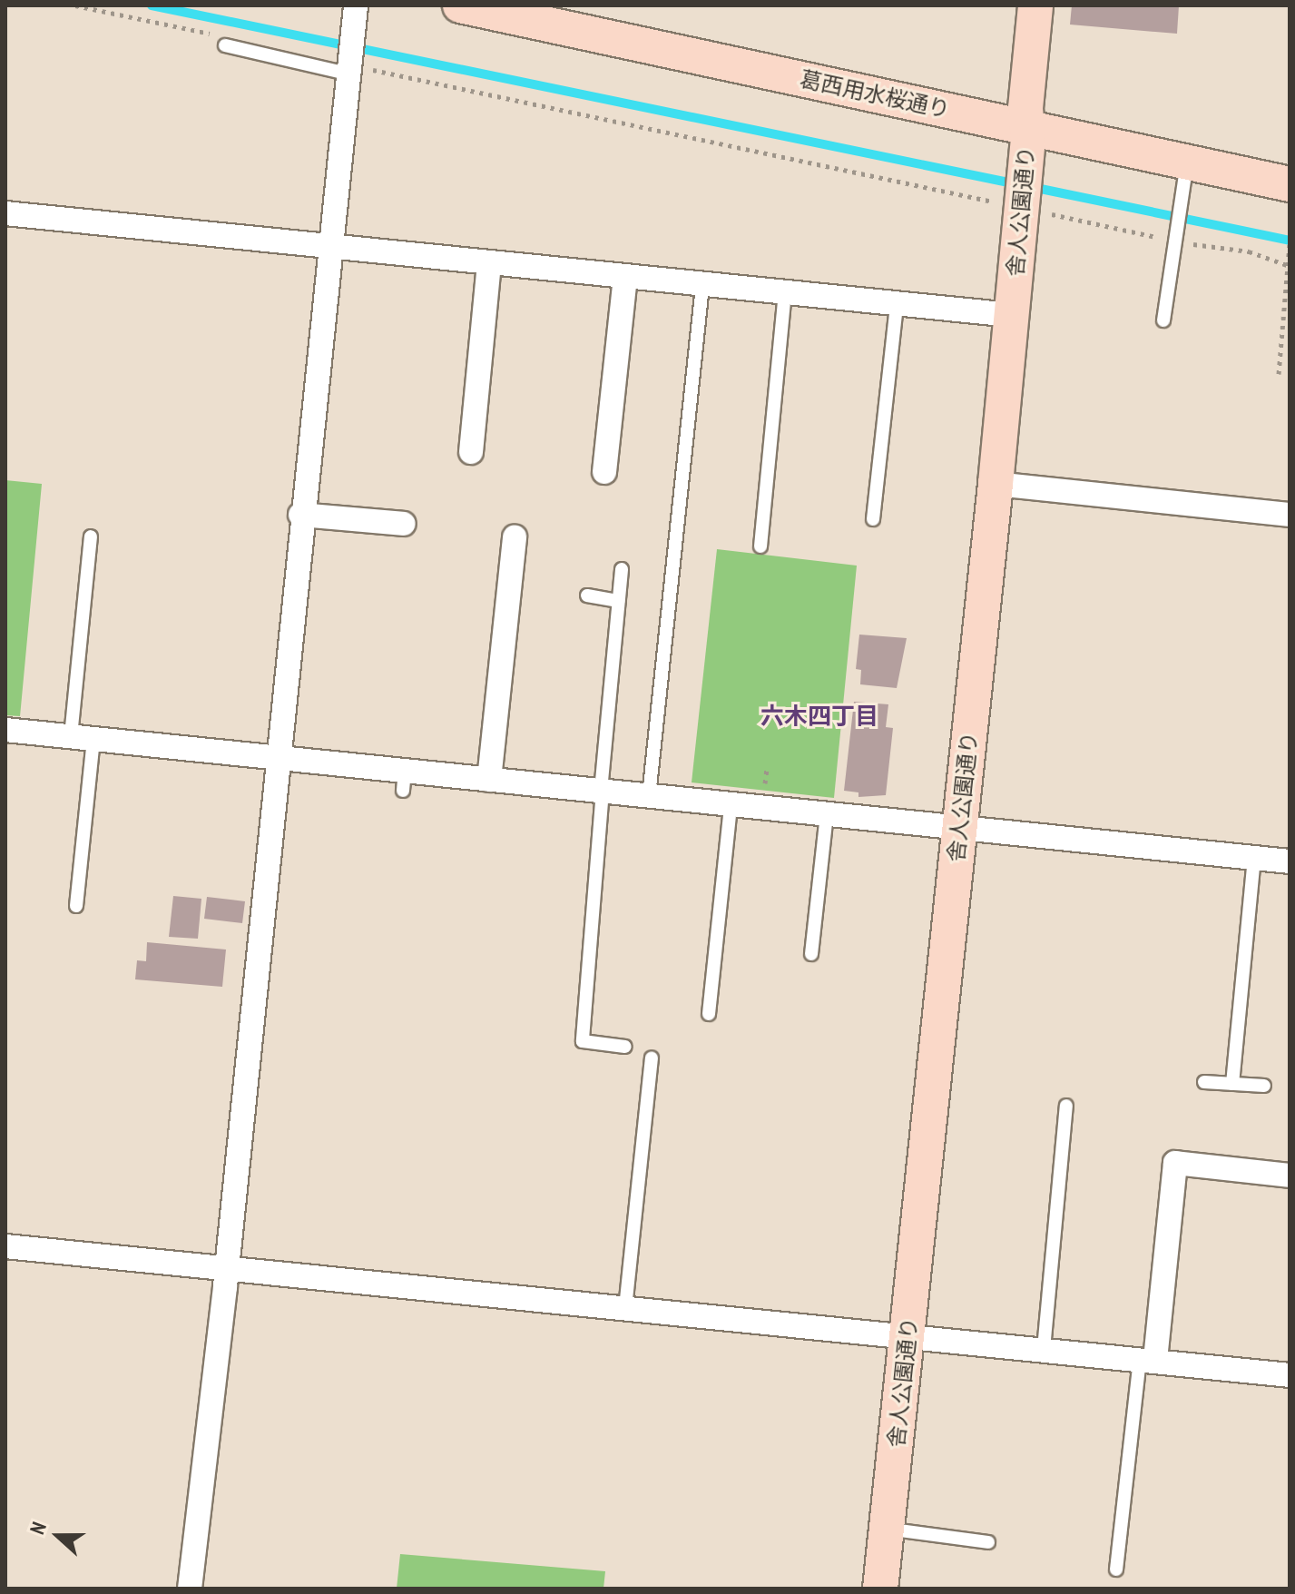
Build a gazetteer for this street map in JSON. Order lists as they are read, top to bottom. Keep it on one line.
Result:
{"streets":{"street":["葛西用水桜通り","舎人公園通り"]},"crossings":[["葛西用水桜通り","舎人公園通り"]],"districts":["六木四丁目"],"north":"left"}
